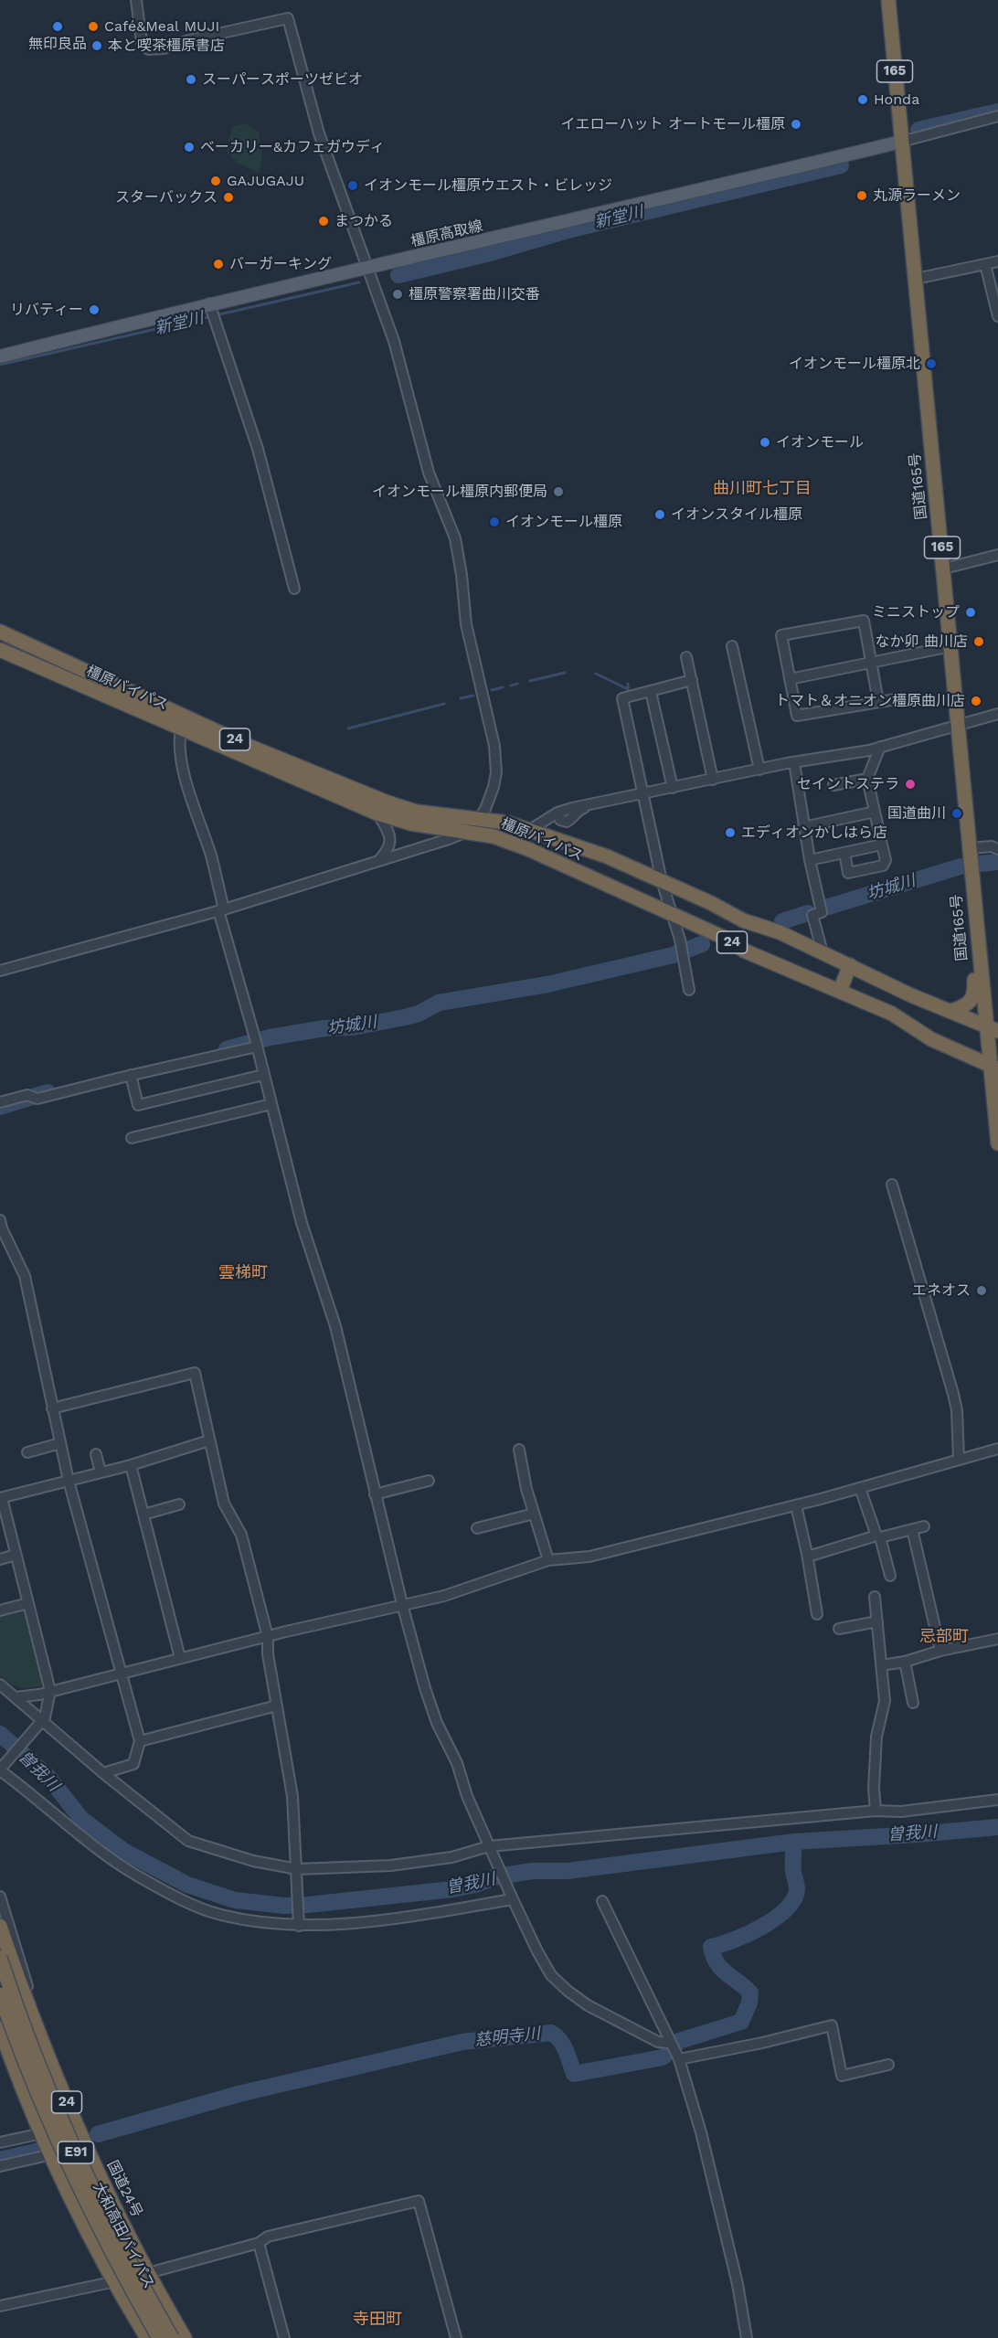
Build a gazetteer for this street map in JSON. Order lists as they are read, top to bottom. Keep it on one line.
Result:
{"streets":{"highway":["165","国道165号","橿原バイパス","24","E91","国道24号","大和高田バイパス"],"main road":["橿原高取線"]},"crossings":[["橿原高取線","国道165号"],["国道165号","橿原バイパス"]],"districts":["曲川町七丁目","雲梯町","忌部町","寺田町"],"water":["新堂川","坊城川","曽我川","慈明寺川"],"places":["無印良品","Café&Meal MUJI","本と喫茶橿原書店","スーパースポーツゼビオ","Honda","イエローハット オートモール橿原","ベーカリー&カフェガウディ","GAJUGAJU","イオンモール橿原ウエスト・ビレッジ","丸源ラーメン","スターバックス","まつかる","バーガーキング","橿原警察署曲川交番","リバティー","イオンモール橿原北","イオンモール","イオンモール橿原内郵便局","イオンスタイル橿原","イオンモール橿原","ミニストップ","なか卯 曲川店","トマト＆オニオン橿原曲川店","セイントステラ","国道曲川","エディオンかしはら店","エネオス"]}
